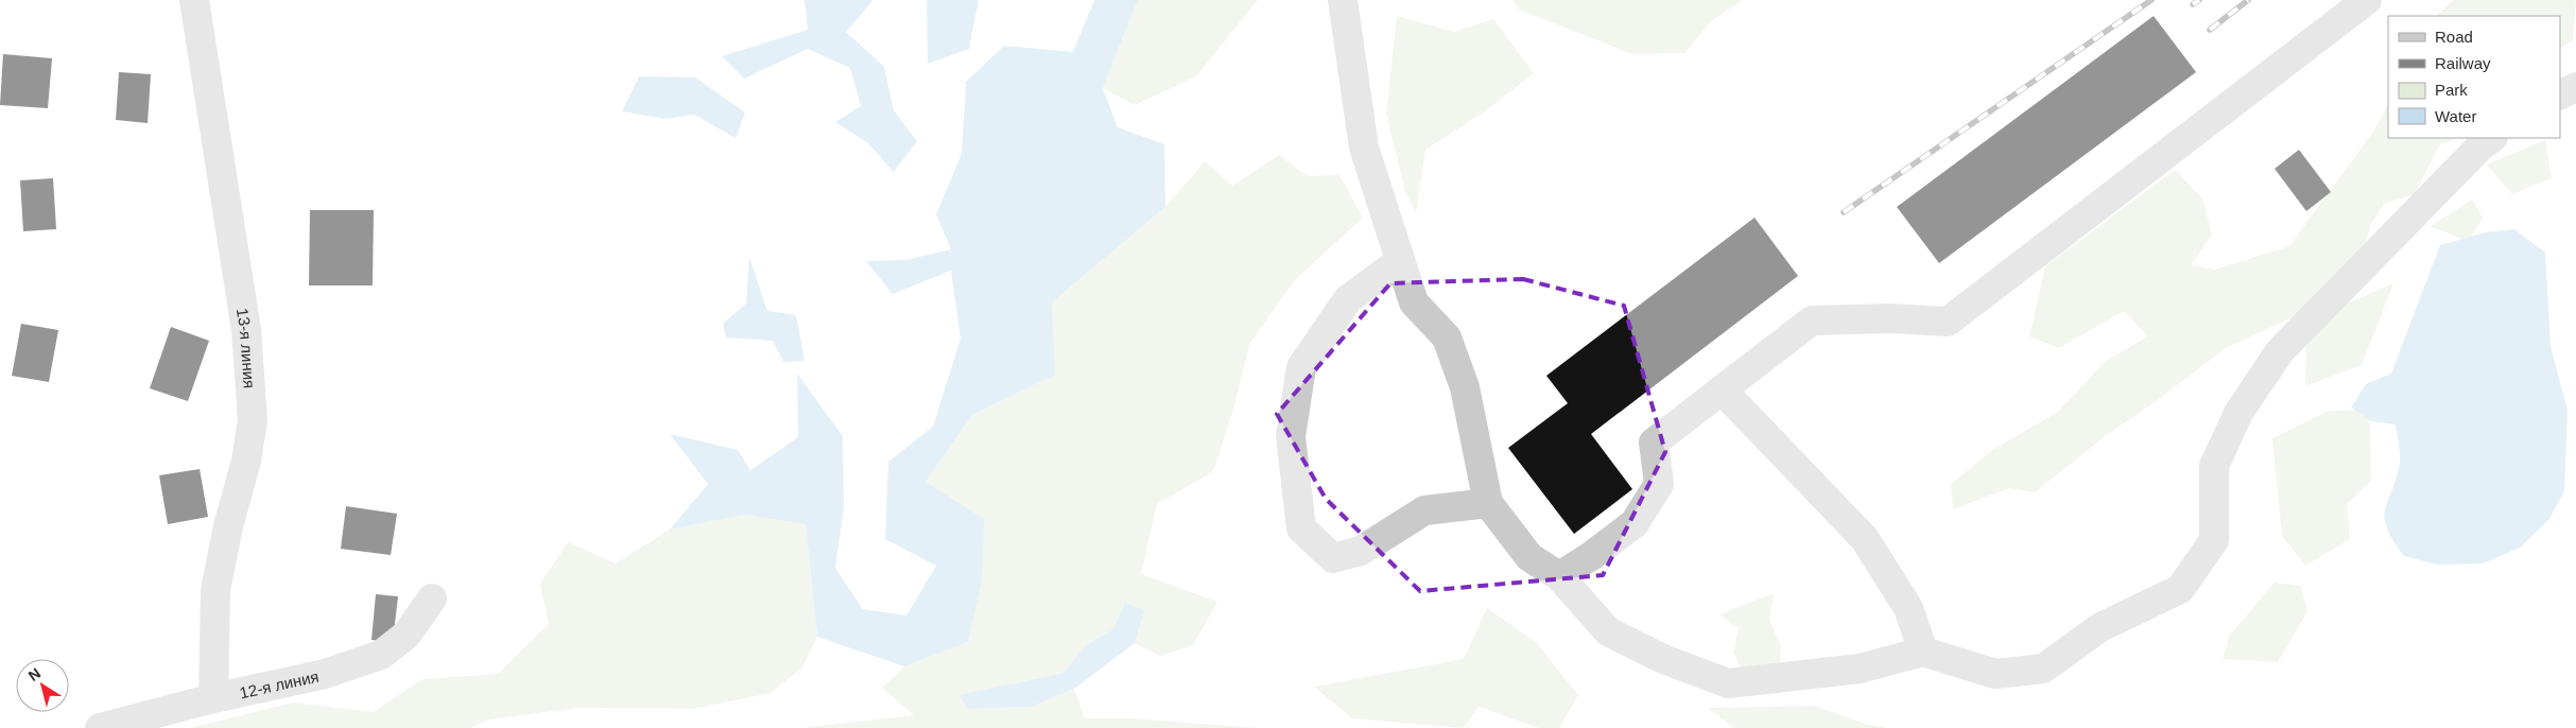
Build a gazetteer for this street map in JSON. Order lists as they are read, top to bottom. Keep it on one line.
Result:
{"streets":{"street":["13-я линия","12-я линия"]},"crossings":[["13-я линия","12-я линия"]],"legend":["Road","Railway","Park","Water"],"north":"top left"}
